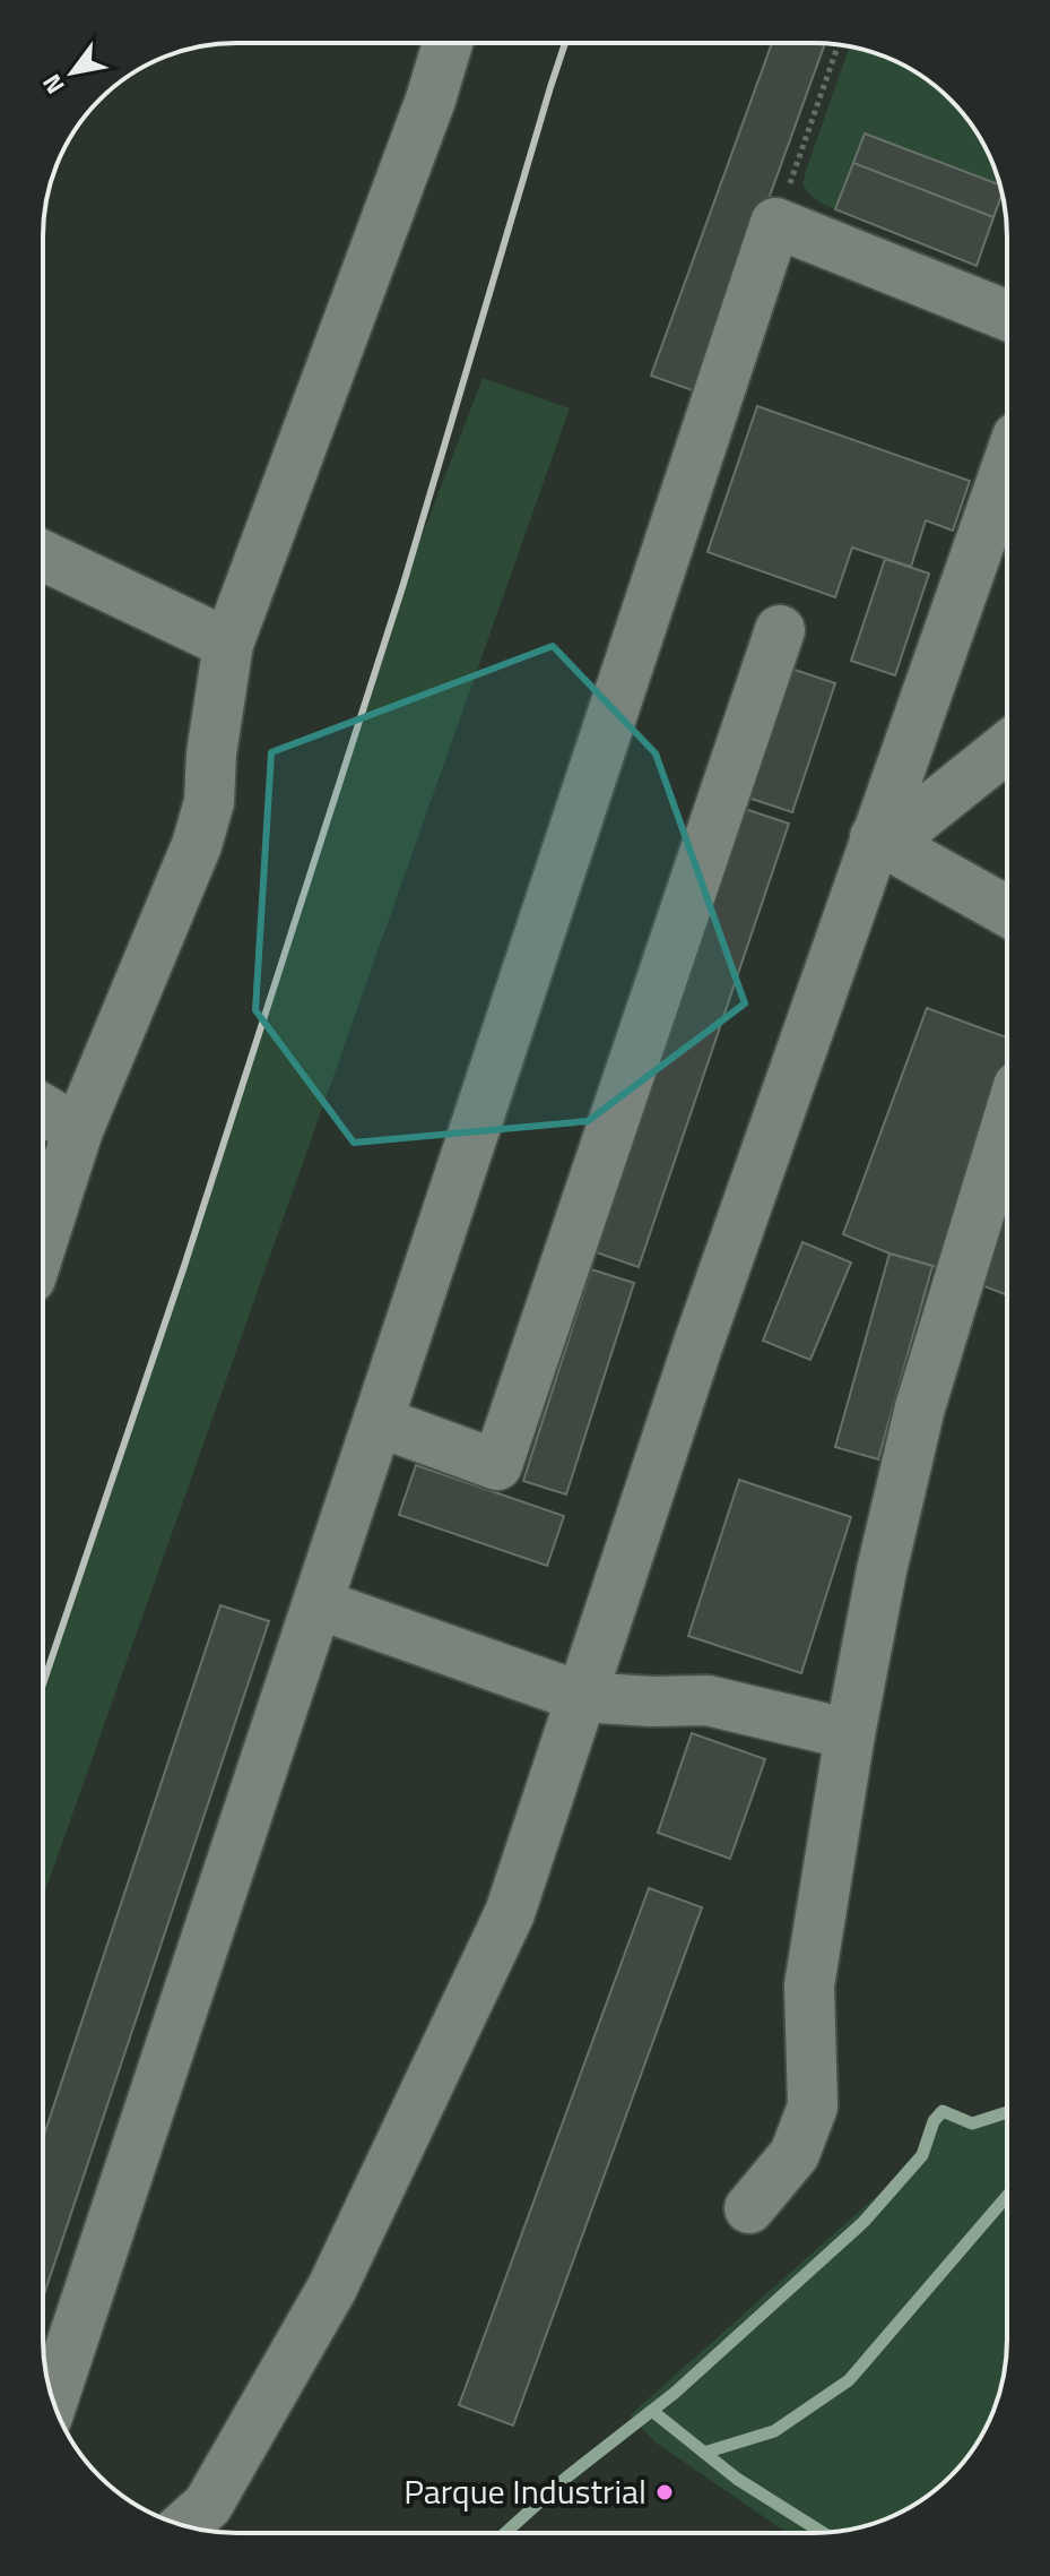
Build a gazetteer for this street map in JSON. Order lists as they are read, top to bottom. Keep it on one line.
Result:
{"places":["Parque Industrial"],"north":"bottom left"}
